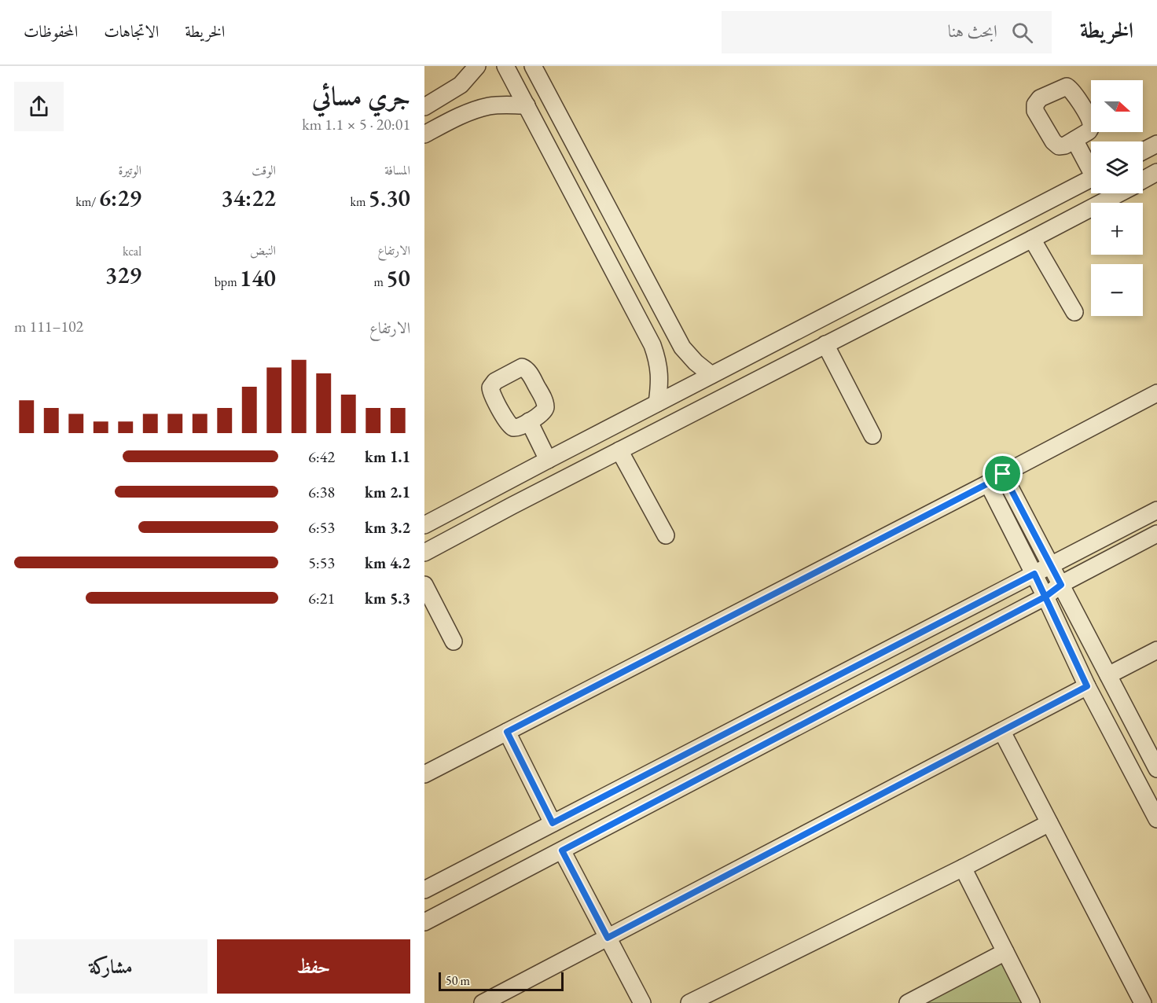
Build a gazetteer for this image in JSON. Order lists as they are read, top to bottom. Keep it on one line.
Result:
{"scale_bar":"50 m","north":"right","page":{"header":"الخريطة","search":"ابحث هنا","nav":["الخريطة","الاتجاهات","المحفوظات"],"heading":["جري مسائي","20:01 · 5 × 1.1 km"],"map_buttons":["+","−"],"stats":[["المسافة","5.30 km"],["الوقت","34:22"],["الوتيرة","6:29 /km"],["الارتفاع","50 m"],["النبض","140 bpm"],["kcal","329"]],"chart":["الارتفاع","102–111 m"],"list":[{"name":"1.1 km","note":"6:42"},{"name":"2.1 km","note":"6:38"},{"name":"3.2 km","note":"6:53"},{"name":"4.2 km","note":"5:53"},{"name":"5.3 km","note":"6:21"}],"buttons":["حفظ","مشاركة"],"scale":"50 m"}}
